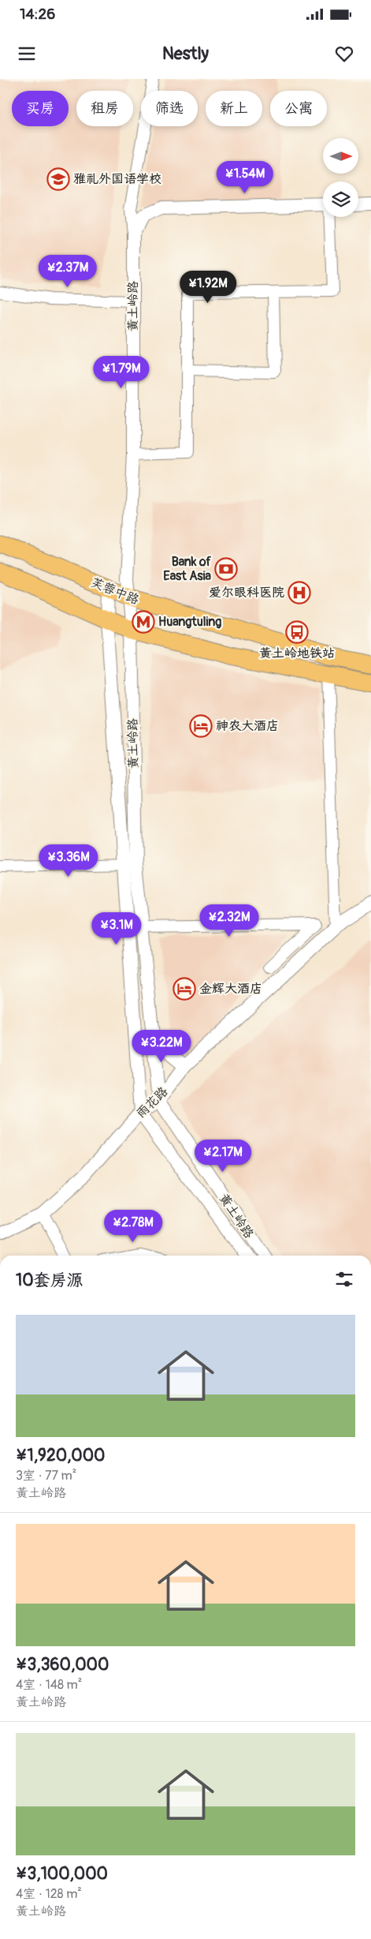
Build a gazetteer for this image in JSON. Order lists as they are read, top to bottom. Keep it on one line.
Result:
{"streets":{"main road":["芙蓉中路"],"street":["黄土岭路","雨花路"]},"crossings":[["黄土岭路","芙蓉中路"],["黄土岭路","雨花路"]],"places":{"school or university":["雅礼外国语学校"],"bank":["Bank of East Asia"],"hospital":["爱尔眼科医院"],"metro station":["Huangtuling"],"bus stop":["黄土岭地铁站"],"hotel":["神农大酒店","金辉大酒店"]},"north":"right","page":{"status":"14:26","header":"Nestly","chip":["买房","租房","筛选","新上","公寓"],"price":["¥1.54M","¥2.37M","¥1.92M","¥1.79M","¥3.36M","¥2.32M","¥3.1M","¥3.22M","¥2.17M","¥2.78M"],"heading":"10套房源","list":[{"name":"¥1,920,000","note":"3室 · 77 m² · 黄土岭路"},{"name":"¥3,360,000","note":"4室 · 148 m² · 黄土岭路"},{"name":"¥3,100,000","note":"4室 · 128 m² · 黄土岭路"}]}}
